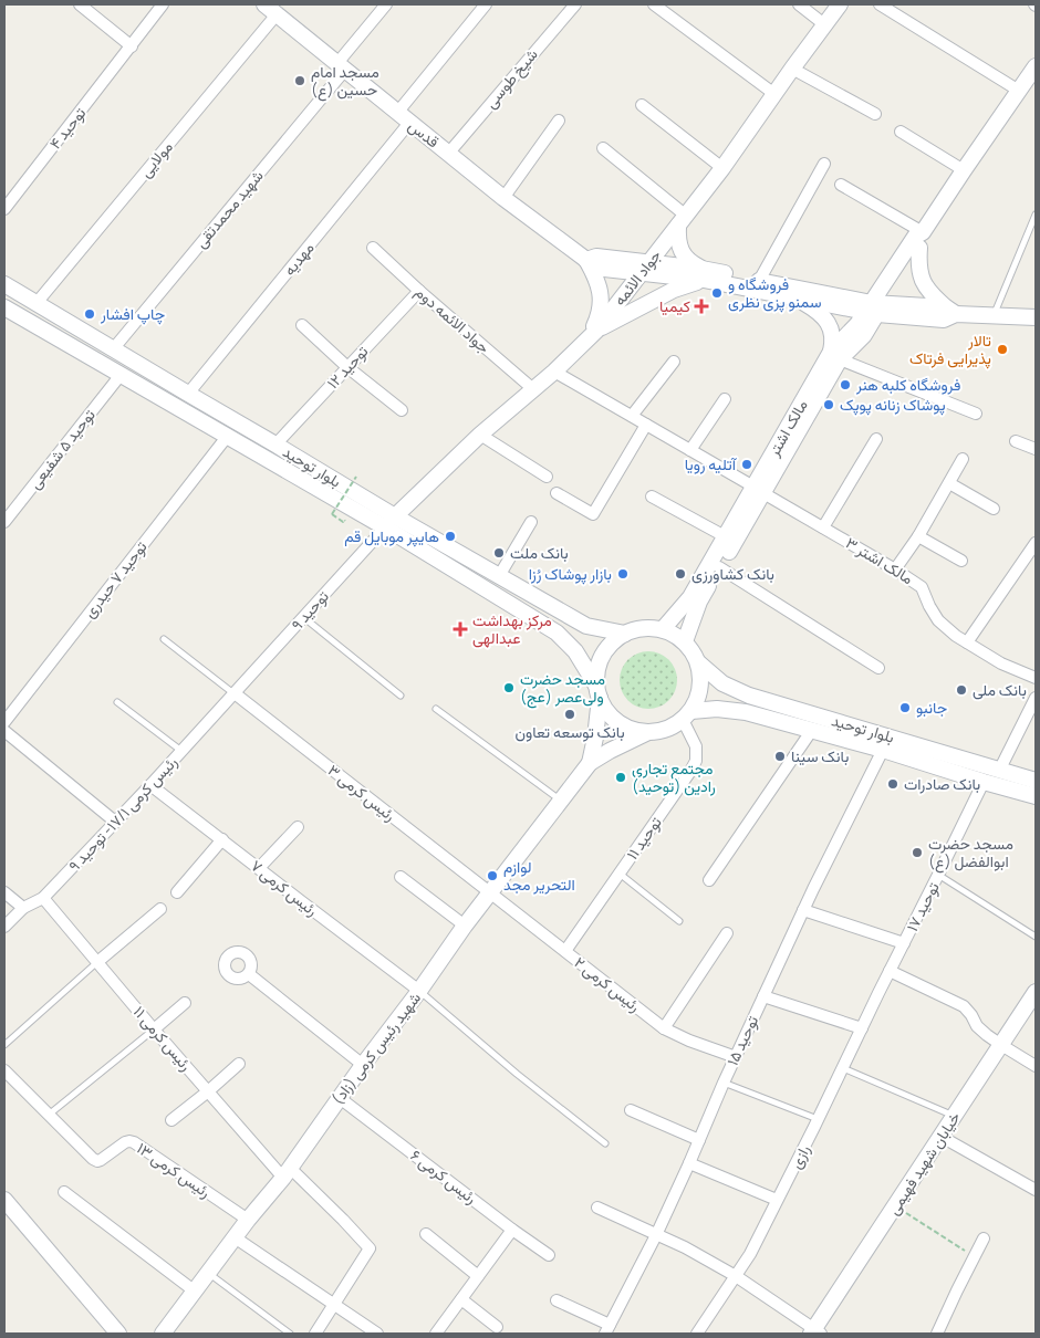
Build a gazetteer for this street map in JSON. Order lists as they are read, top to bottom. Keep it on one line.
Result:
{"streets":{"main road":["قدس","جواد الائمه","مالک اشتر","بلوار توحید","شهید رئیس کرمی (زاد)","خیابان شهید فهیمی"],"street":["شیخ طوسی","توحید ۴","مولایی","شهید محمدتقی","مهدیه","جواد الائمه دوم","توحید ۱۲","توحید ۵ شفیعی","مالک اشتر ۳","توحید ۷ حیدری","توحید ۹","رئیس کرمی ۳","رئیس کرمی ۱۷/۱- توحید ۹","توحید ۱۱","رئیس کرمی ۷","توحید ۱۷","رئیس کرمی ۲","رئیس کرمی ۱۱","توحید ۱۵","رازی","رئیس کرمی ۱۳","رئیس کرمی ۶"]},"crossings":[["شیخ طوسی","قدس"],["قدس","مولایی"],["قدس","شهید محمدتقی"],["قدس","مهدیه"],["قدس","جواد الائمه"],["مولایی","بلوار توحید"],["شهید محمدتقی","بلوار توحید"],["مهدیه","بلوار توحید"],["جواد الائمه","جواد الائمه دوم"],["جواد الائمه","بلوار توحید"],["جواد الائمه","مالک اشتر ۳"],["جواد الائمه","توحید ۹"],["جواد الائمه دوم","توحید ۱۲"],["توحید ۱۲","بلوار توحید"],["مالک اشتر","بلوار توحید"],["مالک اشتر","مالک اشتر ۳"],["مالک اشتر","توحید ۱۱"],["توحید ۵ شفیعی","بلوار توحید"],["بلوار توحید","توحید ۷ حیدری"],["بلوار توحید","توحید ۹"],["بلوار توحید","توحید ۱۱"],["بلوار توحید","توحید ۱۷"],["بلوار توحید","توحید ۱۵"],["توحید ۹","رئیس کرمی ۳"],["توحید ۹","رئیس کرمی ۱۷/۱- توحید ۹"],["رئیس کرمی ۳","رئیس کرمی ۱۷/۱- توحید ۹"],["رئیس کرمی ۳","رئیس کرمی ۲"],["رئیس کرمی ۳","شهید رئیس کرمی (زاد)"],["رئیس کرمی ۱۷/۱- توحید ۹","رئیس کرمی ۷"],["رئیس کرمی ۱۷/۱- توحید ۹","رئیس کرمی ۱۱"],["توحید ۱۱","رئیس کرمی ۲"],["رئیس کرمی ۷","شهید رئیس کرمی (زاد)"],["توحید ۱۷","رازی"],["رئیس کرمی ۲","توحید ۱۵"],["رئیس کرمی ۲","شهید رئیس کرمی (زاد)"],["رئیس کرمی ۱۱","شهید رئیس کرمی (زاد)"],["شهید رئیس کرمی (زاد)","رئیس کرمی ۱۳"],["شهید رئیس کرمی (زاد)","رئیس کرمی ۶"]],"places":{"other":["مسجد امام حسین (ع)","فروشگاه و سمنو پزی نظری","چاپ افشار","تالار پذیرایی فرتاک","فروشگاه کلبه هنر","پوشاک زنانه پوپک","آتلیه رویا","هایپر موبایل قم","بانک ملت","بازار پوشاک رُزا","بانک کشاورزی","مسجد حضرت ولی‌عصر (عج)","بانک ملی","جانبو","بانک توسعه تعاون","بانک سینا","مجتمع تجاری رادین (توحید)","بانک صادرات","مسجد حضرت ابوالفضل (ع)","لوازم التحریر مجد"],"health":["کیمیا","مرکز بهداشت عبدالهی"]}}
